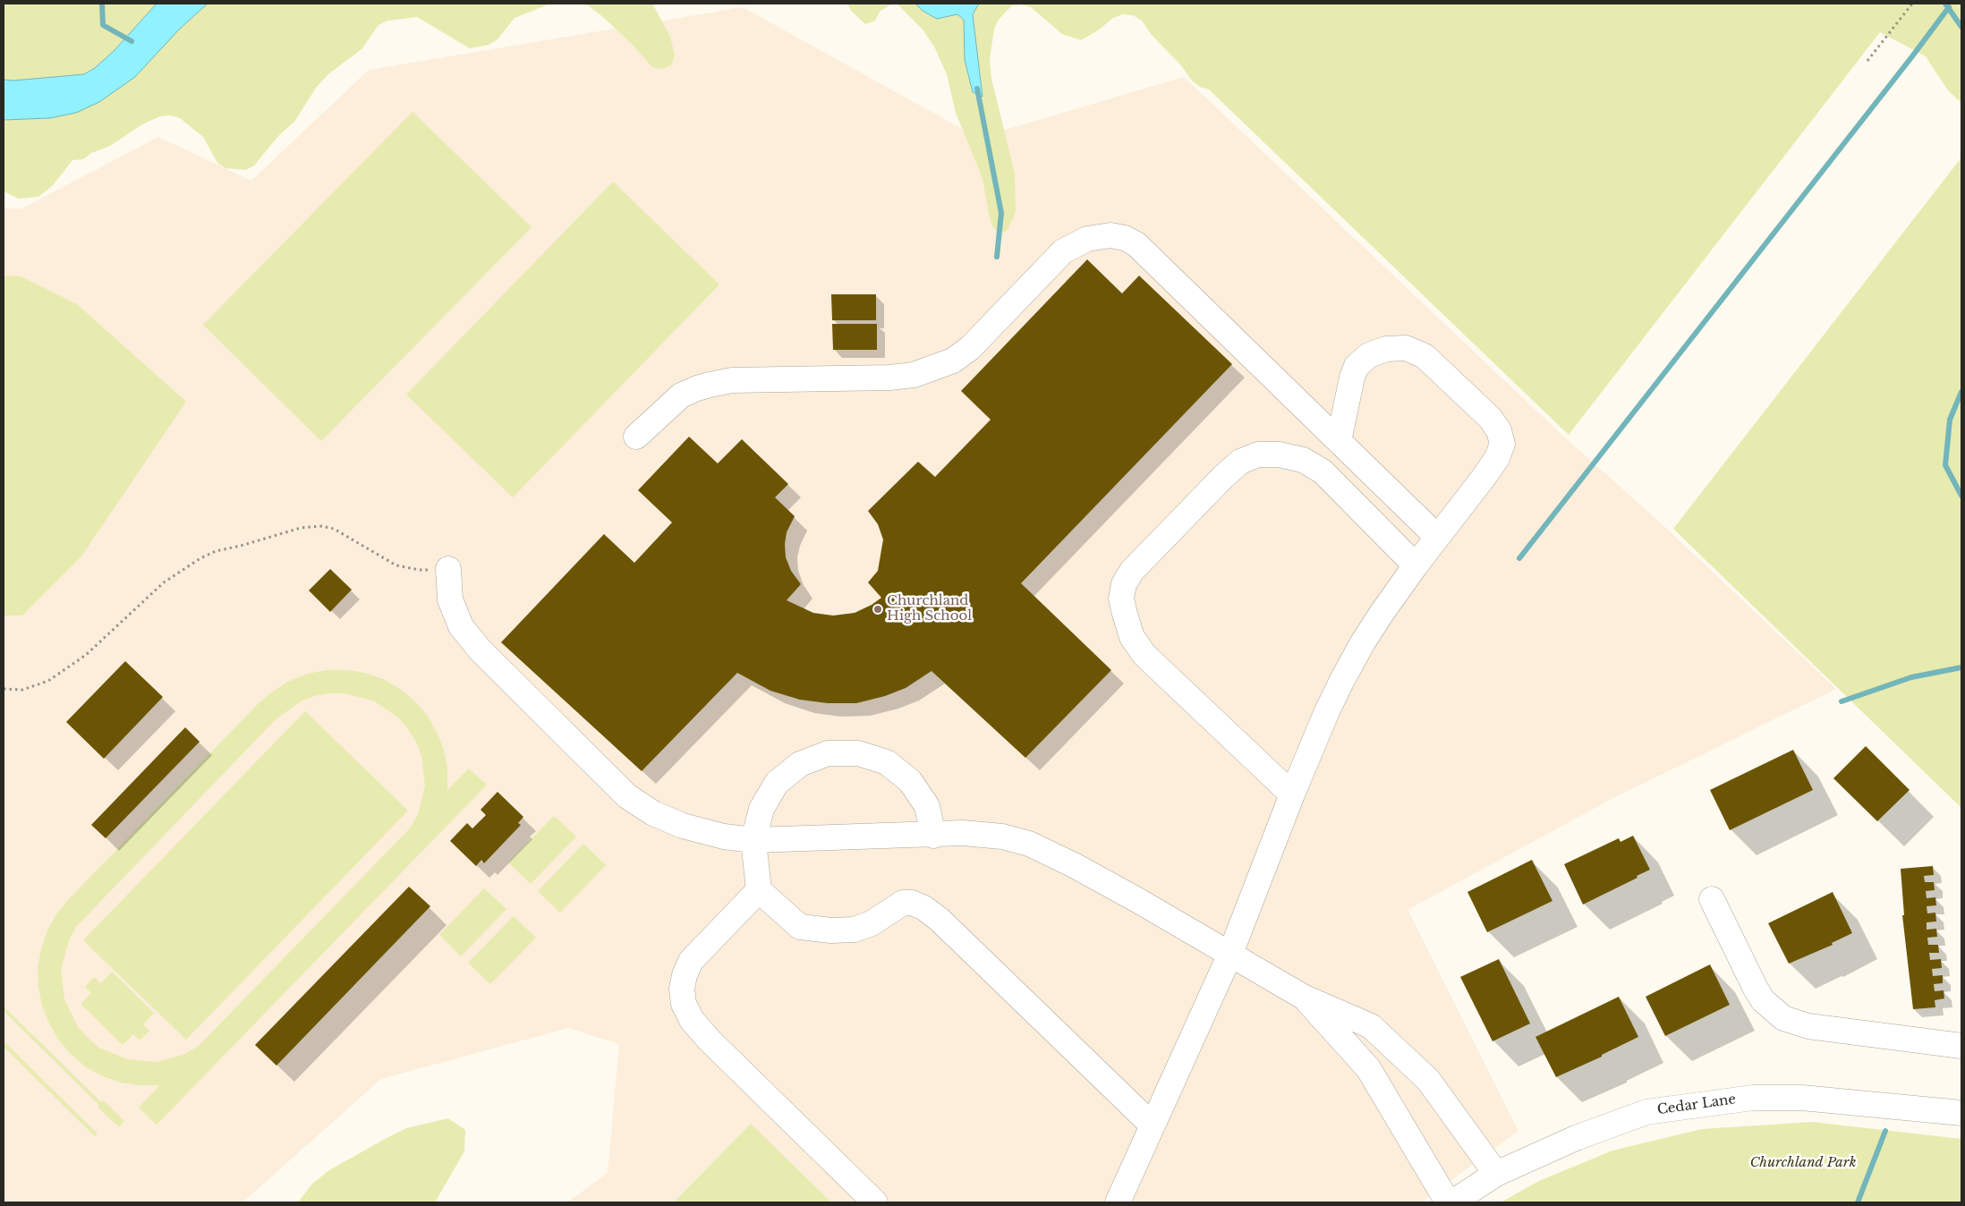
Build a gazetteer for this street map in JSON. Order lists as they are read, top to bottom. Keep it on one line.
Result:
{"streets":{"street":["Cedar Lane"]},"parks":["Churchland Park"],"places":["Churchland High School"]}
